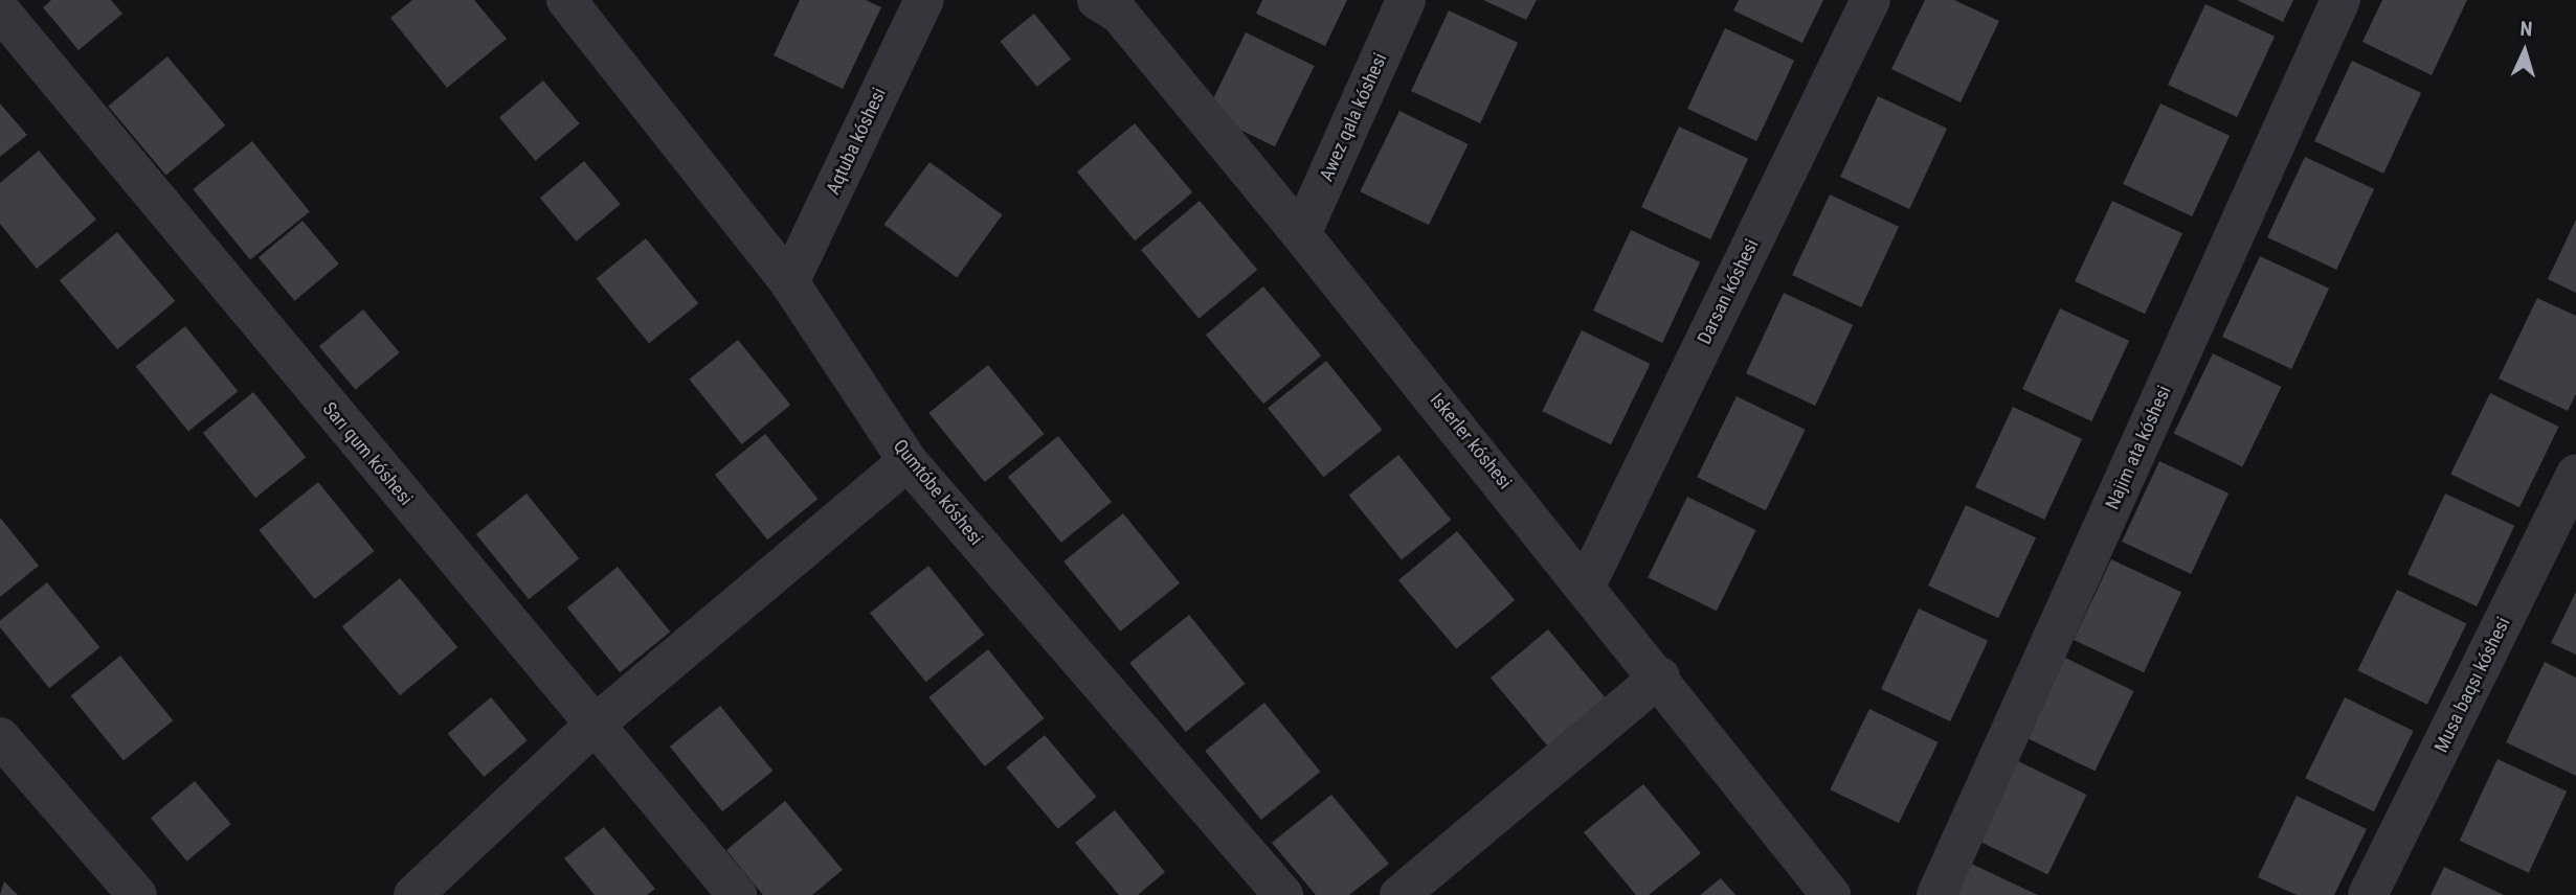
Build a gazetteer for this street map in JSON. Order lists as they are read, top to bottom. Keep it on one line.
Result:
{"streets":{"street":["Awez qala kóshesi","Aqtuba kóshesi","Darsan kóshesi","Iskerler kóshesi","Najim ata kóshesi","Sarı qum kóshesi","Qumtóbe kóshesi","Musa baqsı kóshesi"]},"crossings":[["Awez qala kóshesi","Iskerler kóshesi"],["Aqtuba kóshesi","Qumtóbe kóshesi"],["Darsan kóshesi","Iskerler kóshesi"]],"north":"top"}
